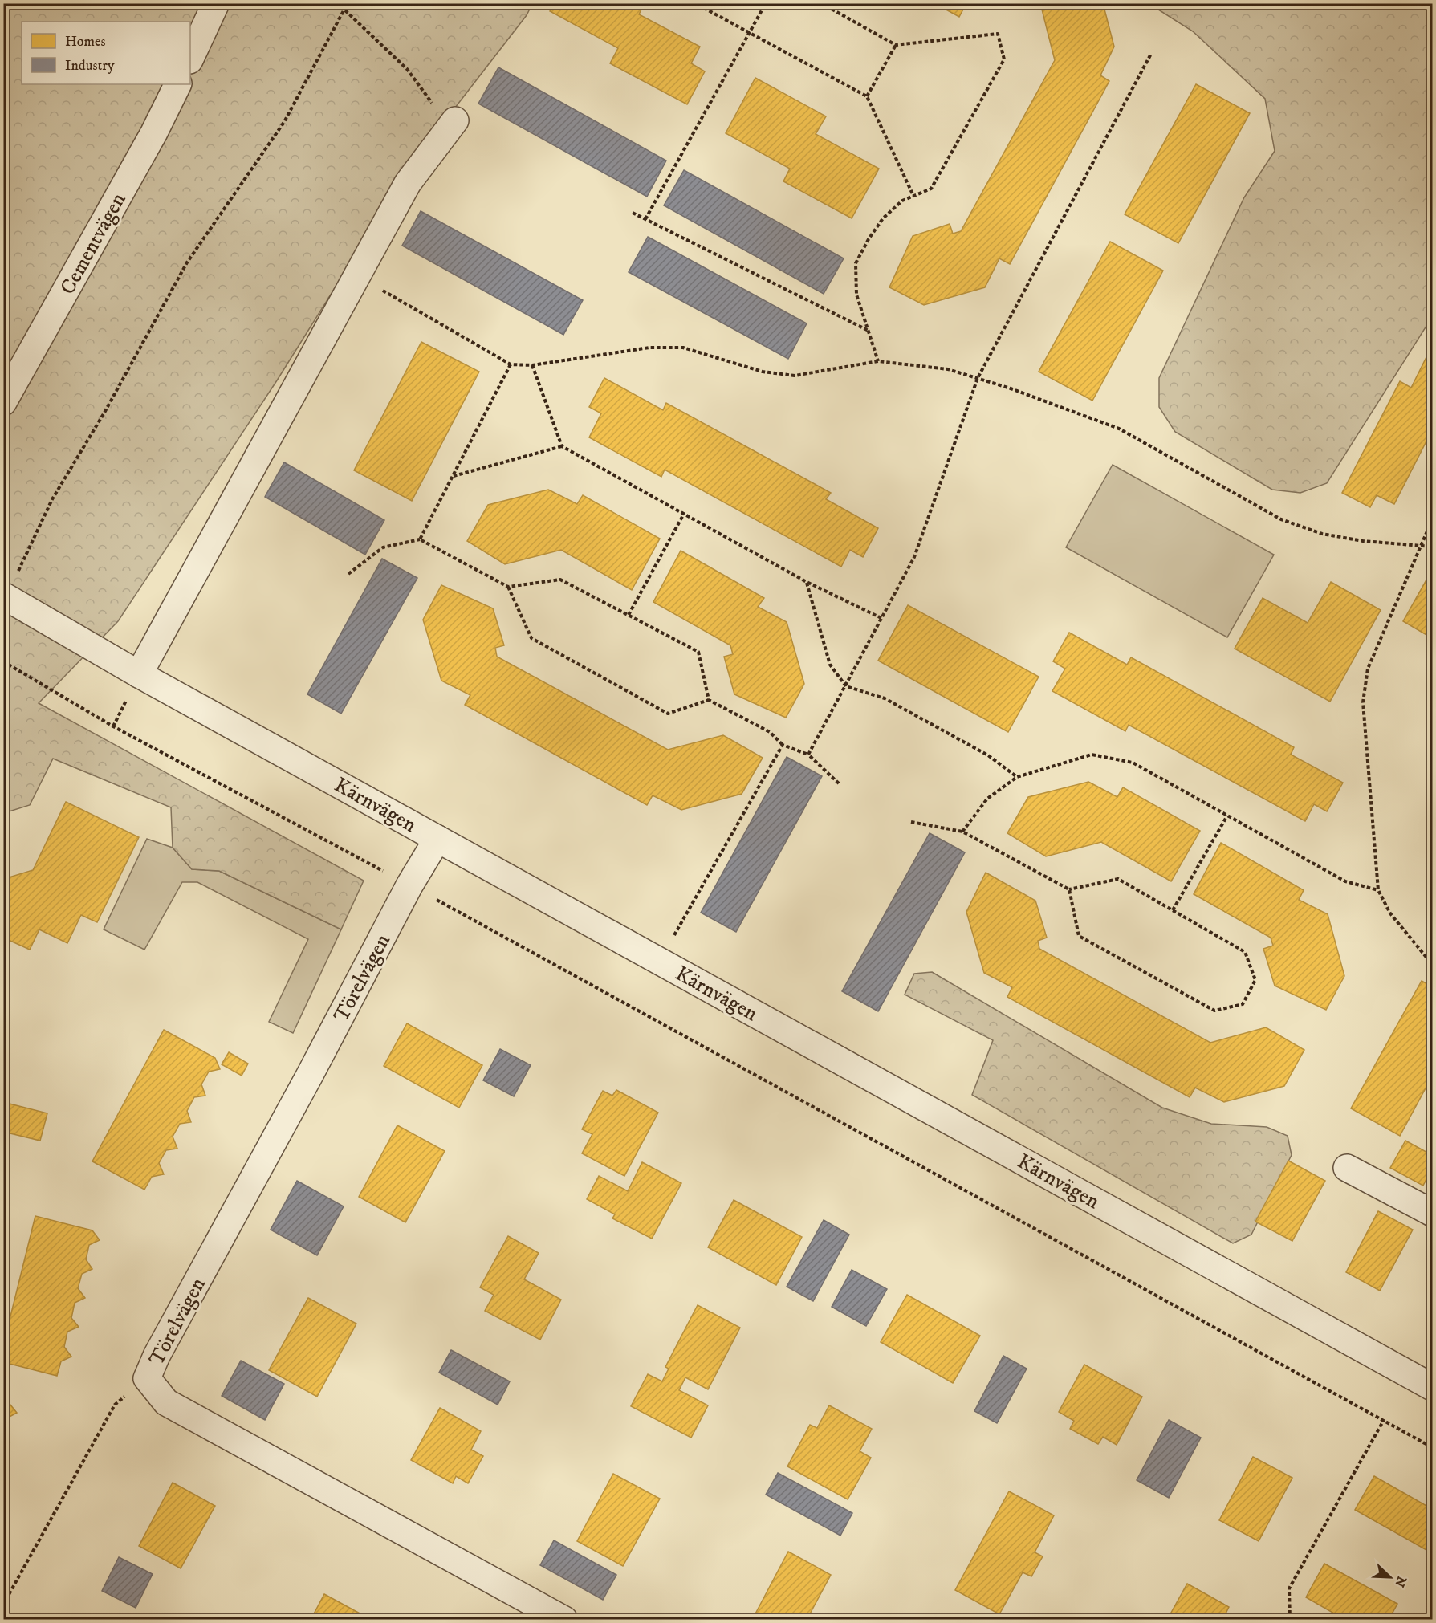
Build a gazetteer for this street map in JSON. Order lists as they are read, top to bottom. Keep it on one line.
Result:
{"streets":{"street":["Cementvägen","Kärnvägen","Törelvägen"]},"crossings":[["Kärnvägen","Törelvägen"]],"legend":["Homes","Industry"],"north":"bottom right"}
